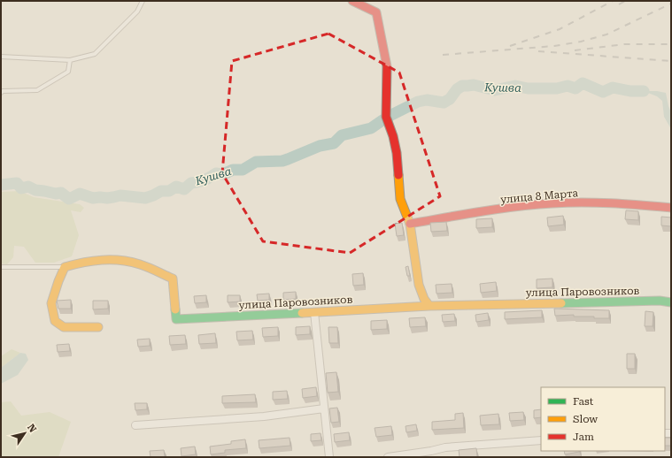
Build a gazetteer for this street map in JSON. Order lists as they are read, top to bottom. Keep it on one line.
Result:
{"streets":{"street":["улица 8 Марта","улица Паровозников"]},"water":["Кушва"],"legend":["Fast","Slow","Jam"],"north":"top right"}
